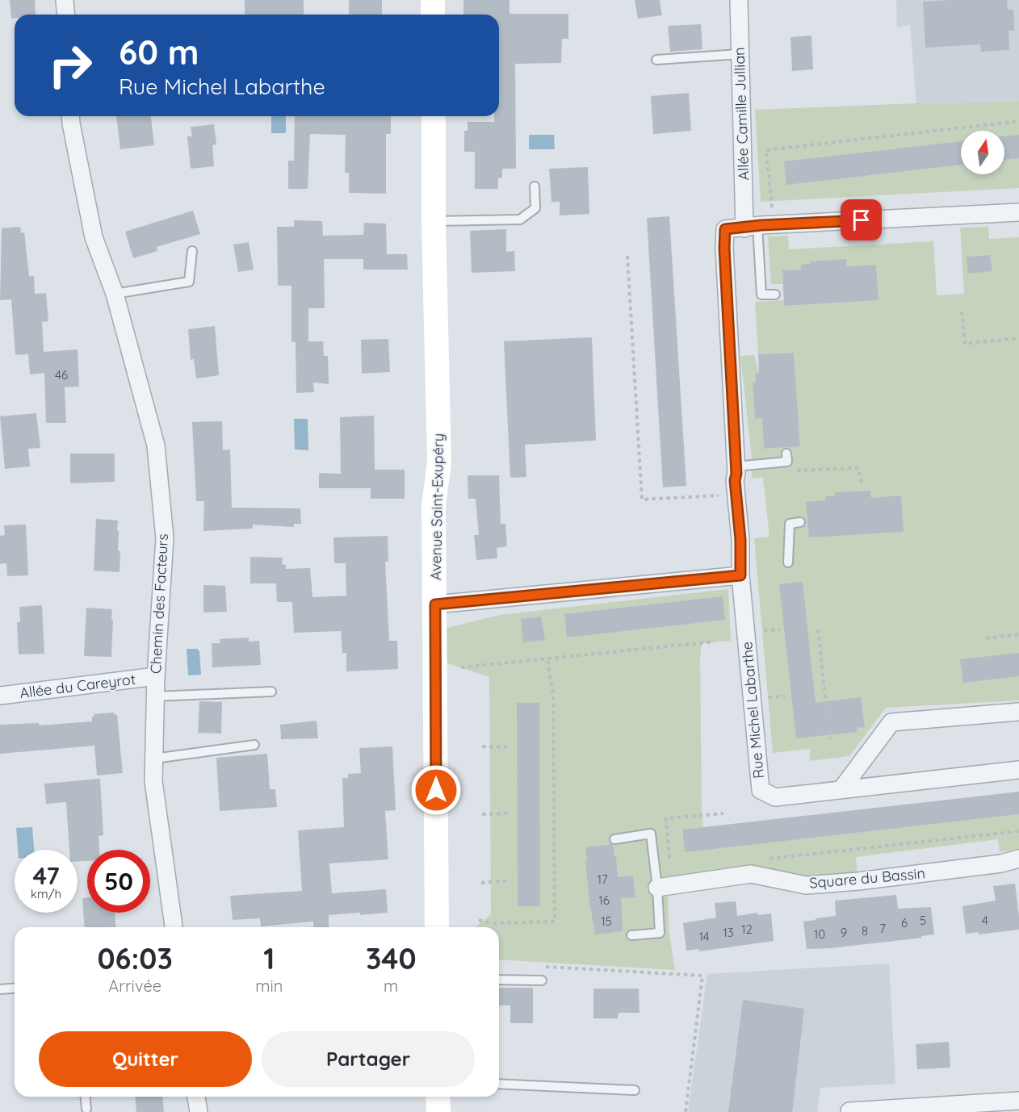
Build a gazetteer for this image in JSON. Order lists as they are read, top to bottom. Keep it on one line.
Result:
{"streets":{"main road":["Avenue Saint-Exupéry"],"street":["Allée Camille Jullian","Chemin des Facteurs","Allée du Careyrot","Rue Michel Labarthe","Square du Bassin"]},"crossings":[["Allée Camille Jullian","Rue Michel Labarthe"],["Chemin des Facteurs","Allée du Careyrot"]],"house_numbers":["46","17","16","5","4","15","6","7","12","8","13","9","10","14"],"north":"top","page":{"turn":["60 m","Rue Michel Labarthe"],"speed":"47 km/h","limit":"50","eta":["06:03","Arrivée","1","min","340","m"],"buttons":["Quitter","Partager"]}}
